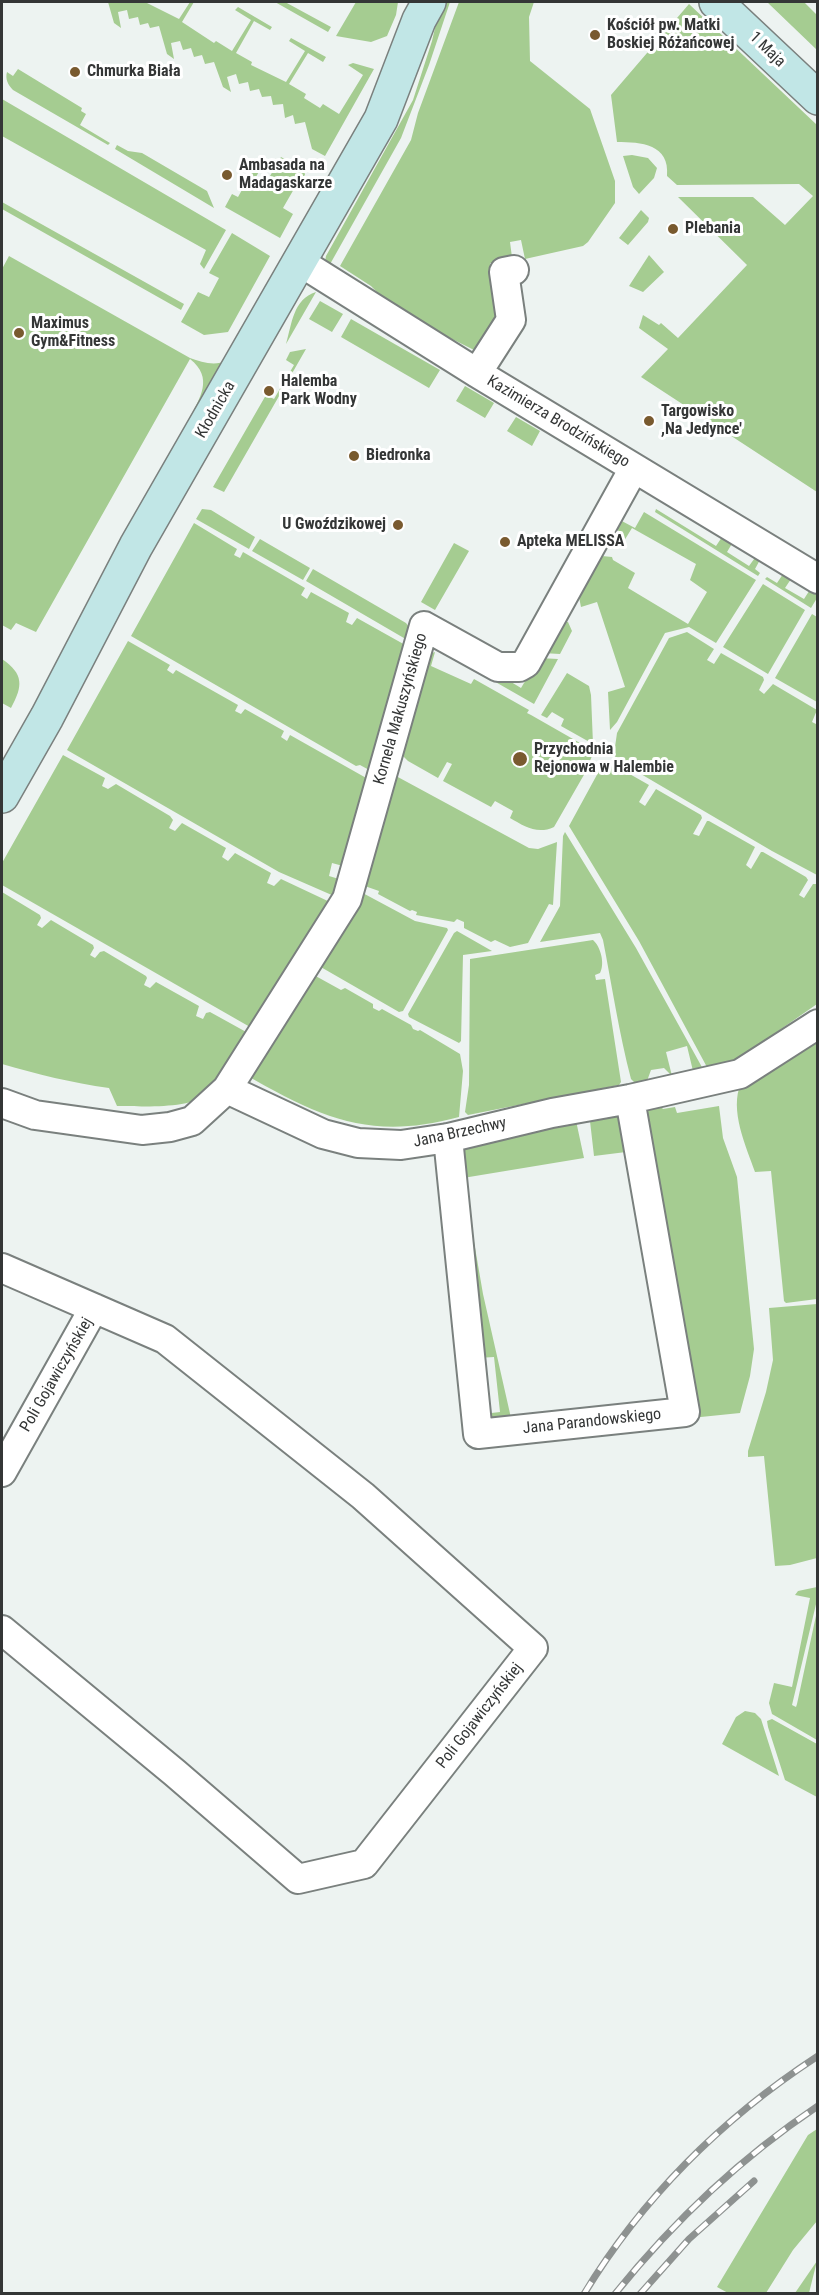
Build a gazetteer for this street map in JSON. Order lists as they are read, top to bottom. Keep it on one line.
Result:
{"streets":{"street":["1 Maja","Kłodnicka","Kazimierza Brodzińskiego","Kornela Makuszyńskiego","Jana Brzechwy","Poli Gojawiczyńskiej","Jana Parandowskiego"]},"crossings":[["Kłodnicka","Kazimierza Brodzińskiego"],["Kazimierza Brodzińskiego","Kornela Makuszyńskiego"],["Kornela Makuszyńskiego","Jana Brzechwy"],["Jana Brzechwy","Jana Parandowskiego"]],"places":["Kościół pw. Matki Boskiej Różańcowej","Chmurka Biała","Ambasada na Madagaskarze","Plebania","Maximus Gym&Fitness","Halemba Park Wodny","Targowisko ,Na Jedynce'","Biedronka","U Gwoździkowej","Apteka MELISSA","Przychodnia Rejonowa w Halembie"]}
